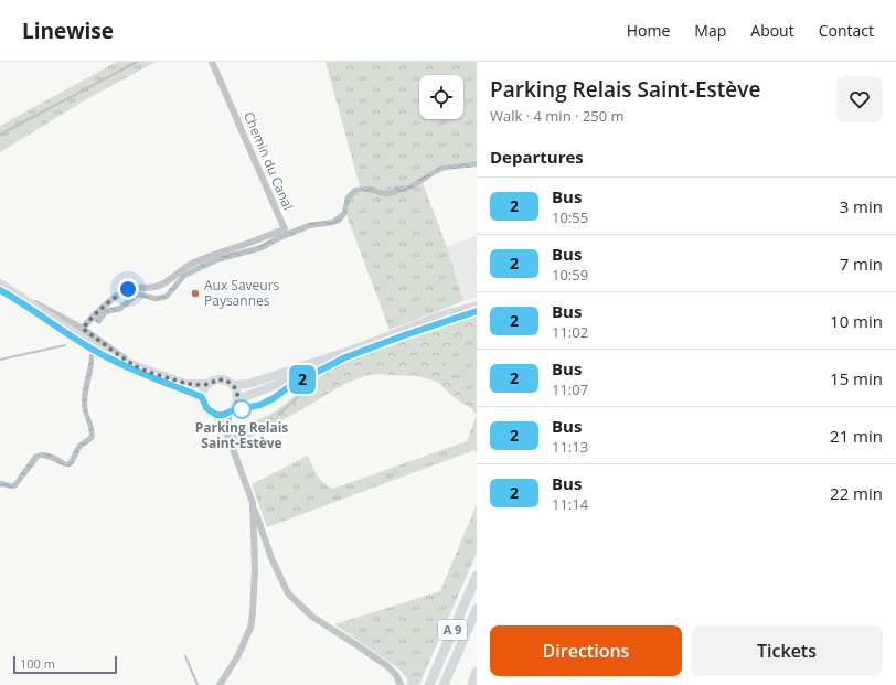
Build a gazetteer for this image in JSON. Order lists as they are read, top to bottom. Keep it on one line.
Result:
{"streets":{"highway":["A 9"],"street":["Chemin du Canal"]},"places":["Aux Saveurs Paysannes","Parking Relais Saint-Estève"],"lines":["bus line 2"],"scale_bar":"100 m","page":{"header":"Linewise","nav":["Home","Map","About","Contact"],"on_map":"2","heading":[["Parking Relais Saint-Estève","Walk · 4 min · 250 m"],"Departures"],"list":[{"mark":"2","name":"Bus","note":"10:55","value":"3 min"},{"mark":"2","name":"Bus","note":"10:59","value":"7 min"},{"mark":"2","name":"Bus","note":"11:02","value":"10 min"},{"mark":"2","name":"Bus","note":"11:07","value":"15 min"},{"mark":"2","name":"Bus","note":"11:13","value":"21 min"},{"mark":"2","name":"Bus","note":"11:14","value":"22 min"}],"buttons":["Directions","Tickets"],"scale":"100 m"}}
